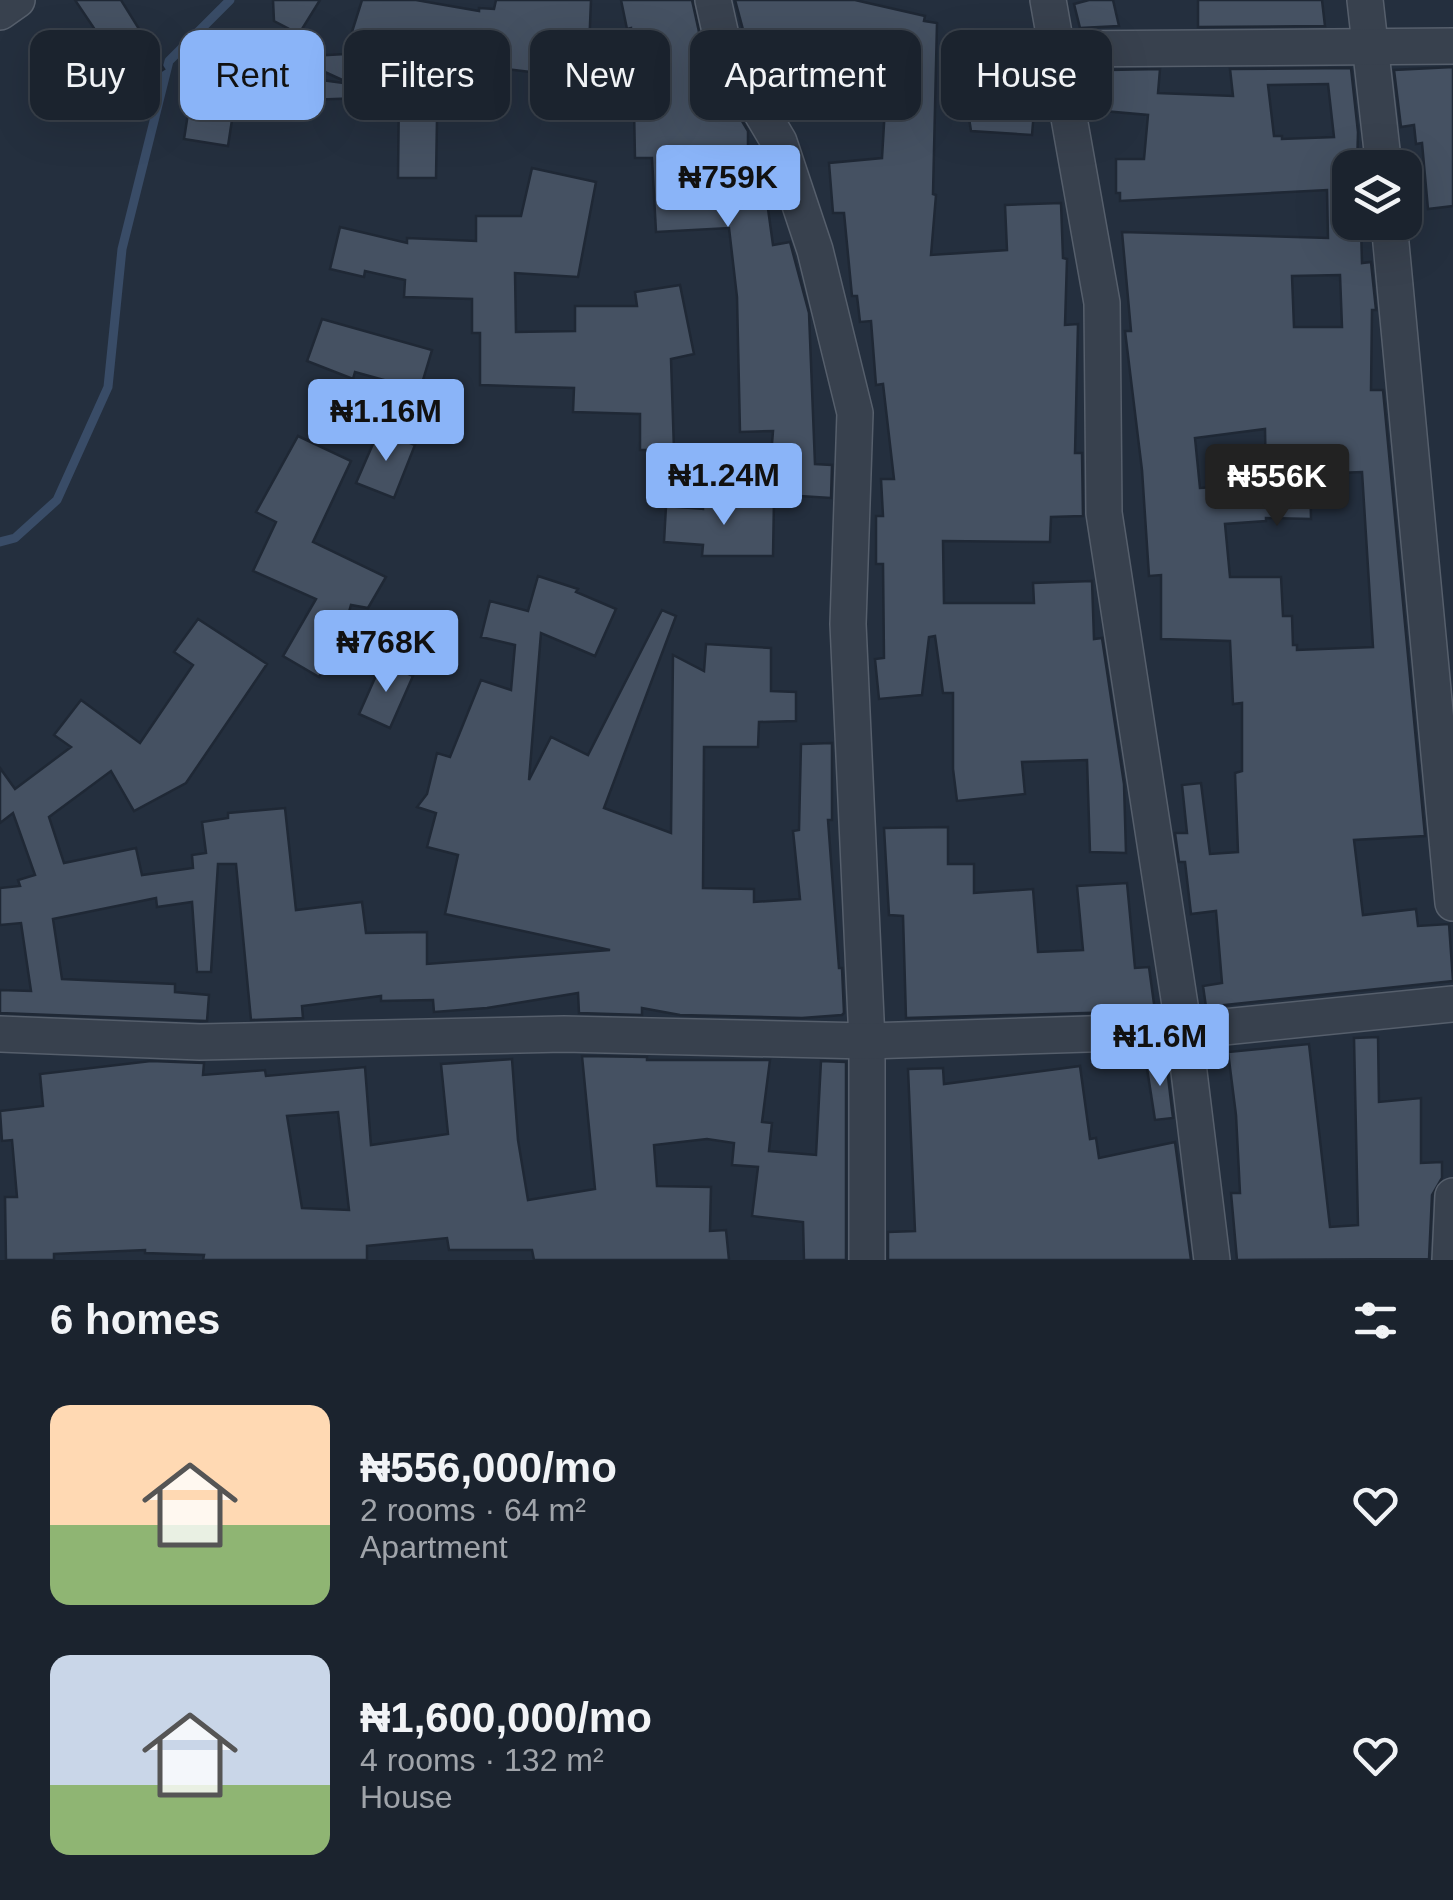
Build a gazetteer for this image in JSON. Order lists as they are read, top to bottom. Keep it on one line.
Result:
{"page":{"chip":["Buy","Rent","Filters","New","Apartment","House"],"price":["₦759K","₦1.16M","₦1.24M","₦556K","₦768K","₦1.6M"],"heading":"6 homes","list":[{"name":"₦556,000/mo","note":"2 rooms · 64 m² · Apartment"},{"name":"₦1,600,000/mo","note":"4 rooms · 132 m² · House"}]}}
